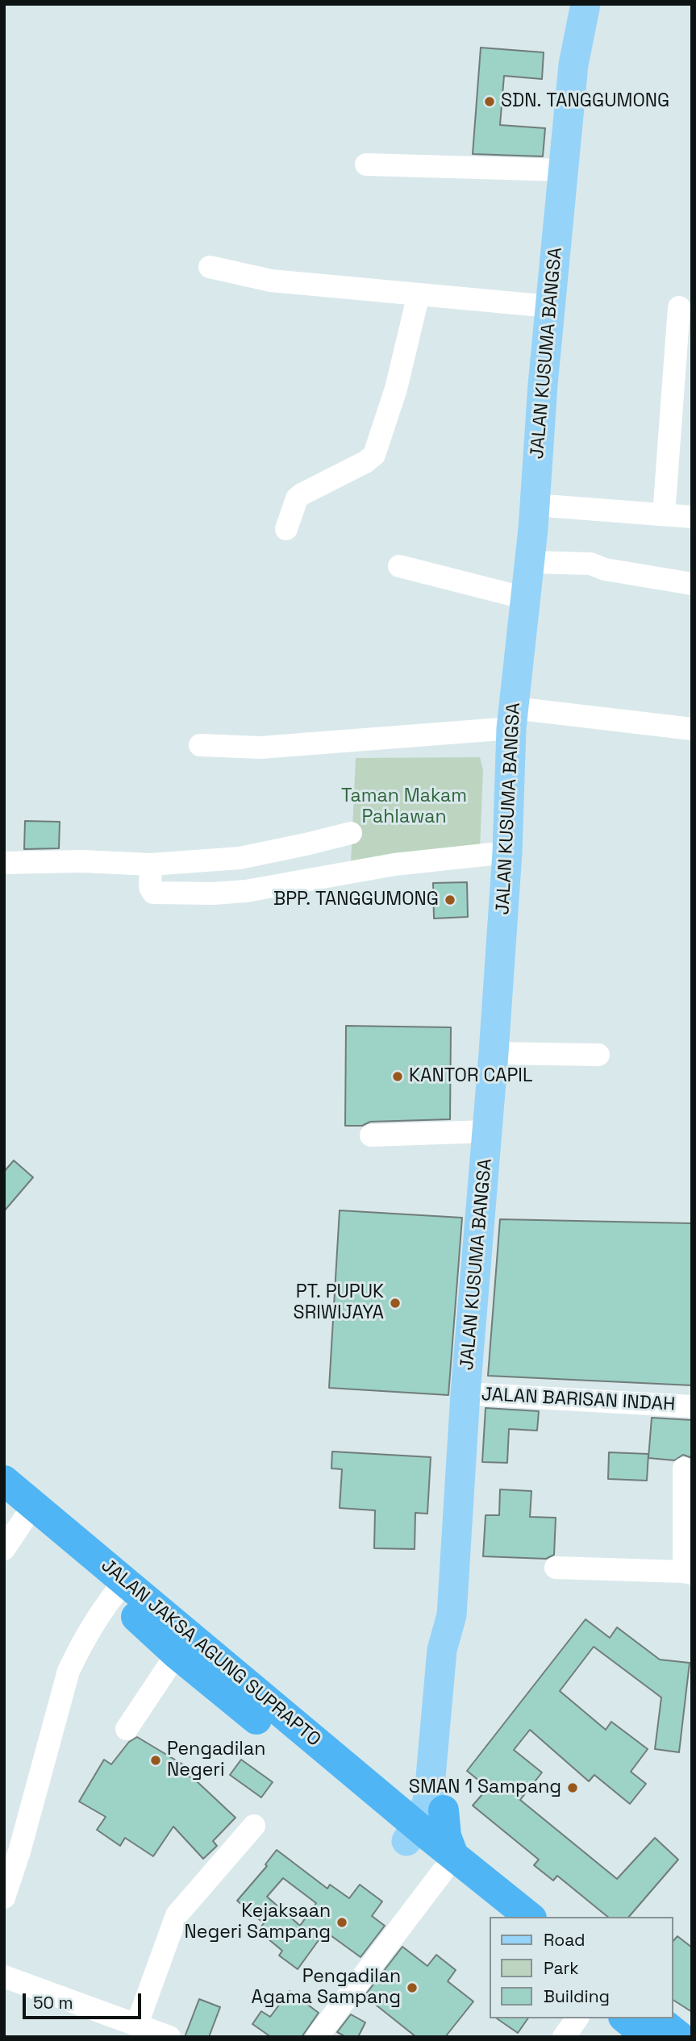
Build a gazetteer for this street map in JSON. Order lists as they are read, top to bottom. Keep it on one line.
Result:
{"streets":{"highway":["JALAN JAKSA AGUNG SUPRAPTO"],"main road":["JALAN KUSUMA BANGSA"],"street":["JALAN BARISAN INDAH"]},"crossings":[["JALAN KUSUMA BANGSA","JALAN BARISAN INDAH"],["JALAN KUSUMA BANGSA","JALAN JAKSA AGUNG SUPRAPTO"]],"parks":["Taman Makam Pahlawan"],"places":["SDN. TANGGUMONG","BPP. TANGGUMONG","KANTOR CAPIL","PT. PUPUK SRIWIJAYA","Pengadilan Negeri","SMAN 1 Sampang","Kejaksaan Negeri Sampang","Pengadilan Agama Sampang"],"legend":["Road","Park","Building"],"scale_bar":"50 m"}
